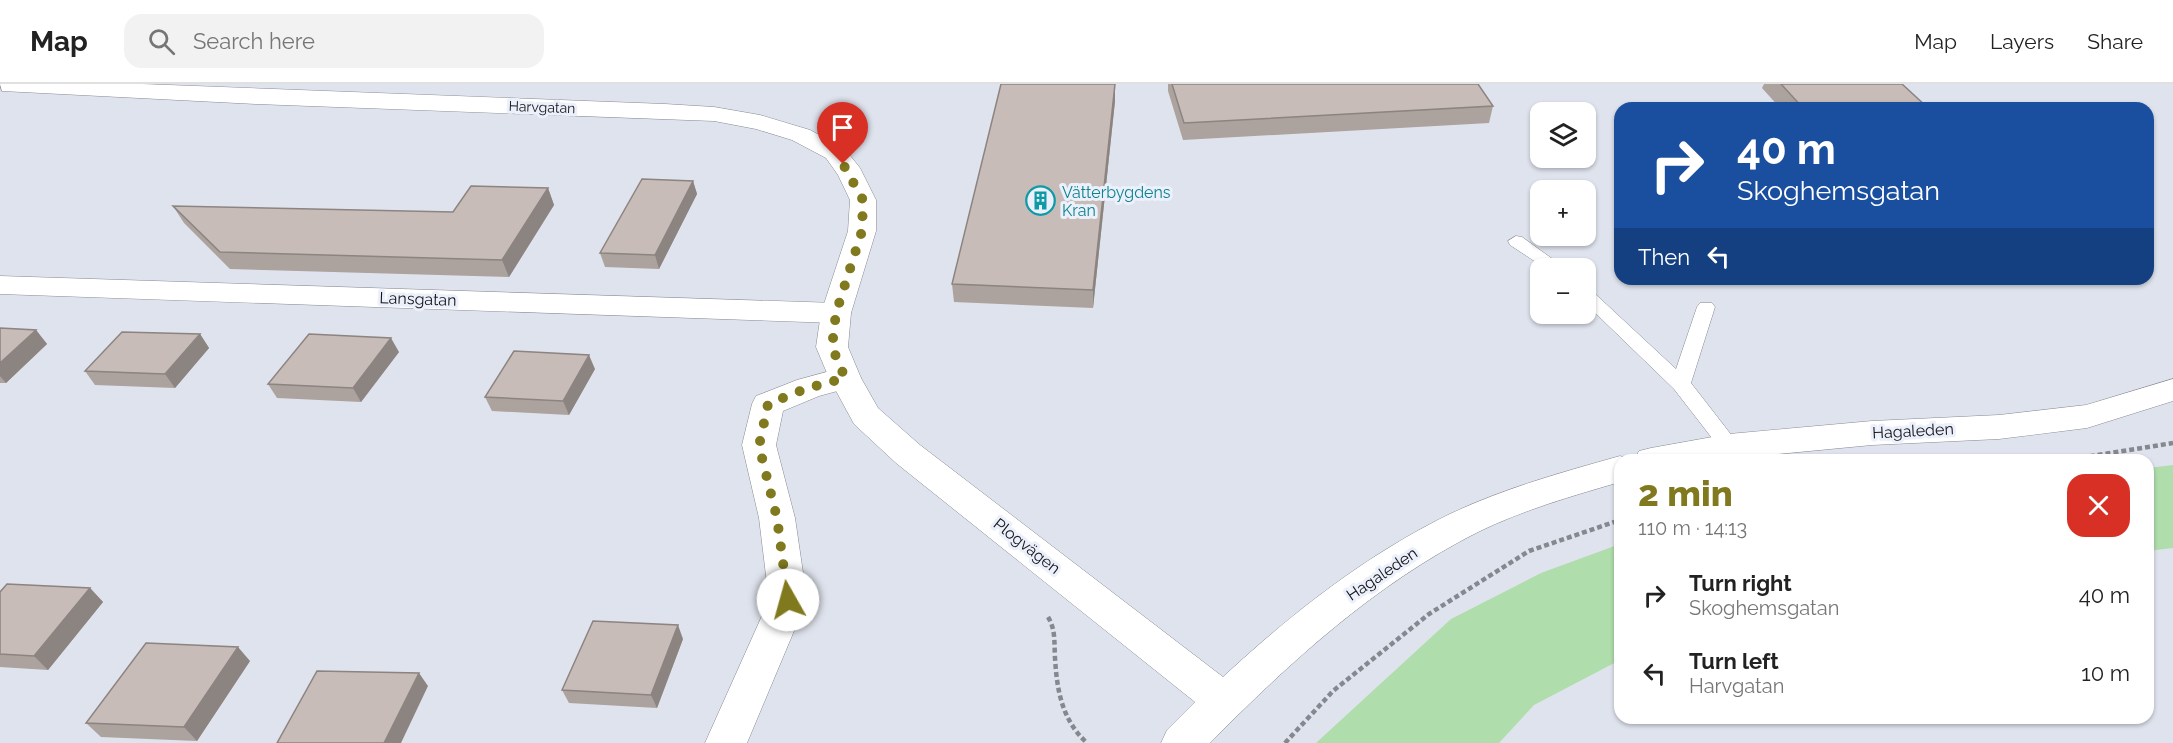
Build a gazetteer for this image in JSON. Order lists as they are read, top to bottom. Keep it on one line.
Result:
{"streets":{"street":["Harvgatan","Lansgatan","Hagaleden","Plogvägen"]},"crossings":[["Harvgatan","Lansgatan"],["Harvgatan","Plogvägen"],["Hagaleden","Plogvägen"]],"places":{"building":["Vätterbygdens Kran"]},"page":{"header":"Map","search":"Search here","nav":["Map","Layers","Share"],"map_buttons":["+","−"],"turn":["40 m","Skoghemsgatan"],"then":"Then","heading":["2 min","110 m · 14:13"],"list":[{"name":"Turn right","note":"Skoghemsgatan","value":"40 m"},{"name":"Turn left","note":"Harvgatan","value":"10 m"}]}}
